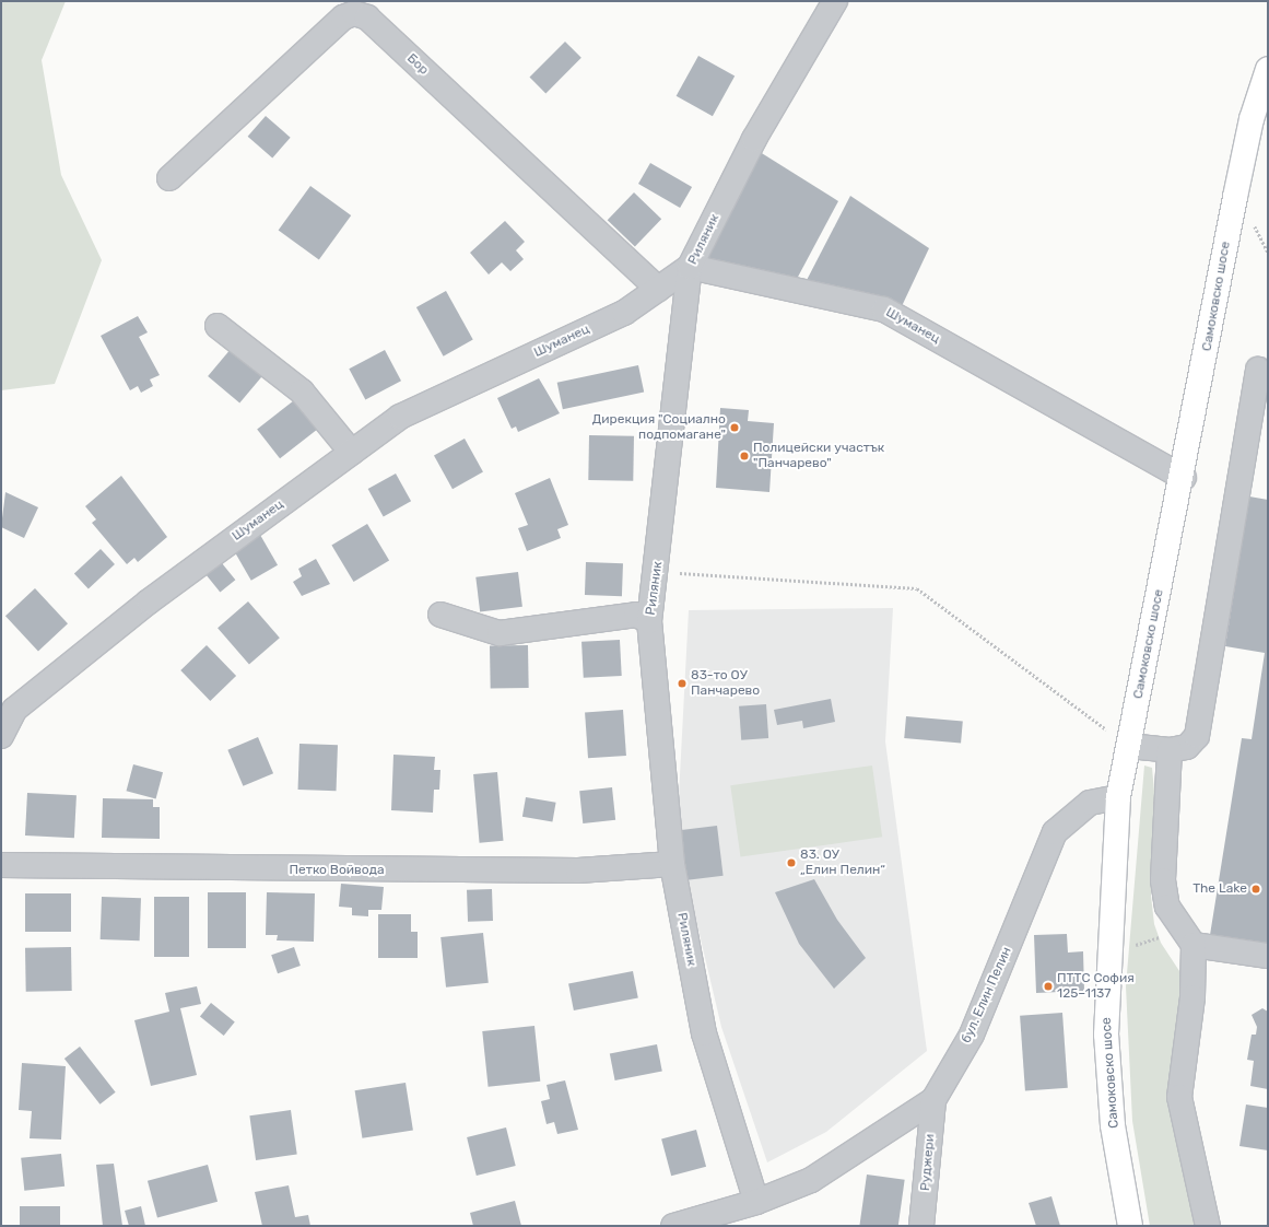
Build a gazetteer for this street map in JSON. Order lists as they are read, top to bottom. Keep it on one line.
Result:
{"streets":{"main road":["Самоковско шосе"],"street":["Бор","Риляник","Шуманец","Петко Войвода","бул. Елин Пелин","Руджери"]},"crossings":[["Бор","Шуманец"],["Риляник","Шуманец"],["Риляник","Петко Войвода"],["Риляник","бул. Елин Пелин"],["Самоковско шосе","Шуманец"],["Самоковско шосе","бул. Елин Пелин"],["бул. Елин Пелин","Руджери"]],"places":["Дирекция \"Социално подпомагане\"","Полицейски участък \"Панчарево\"","83-то ОУ Панчарево","83. ОУ „Елин Пелин“","The Lake","ПТТС София 125–1137"]}
